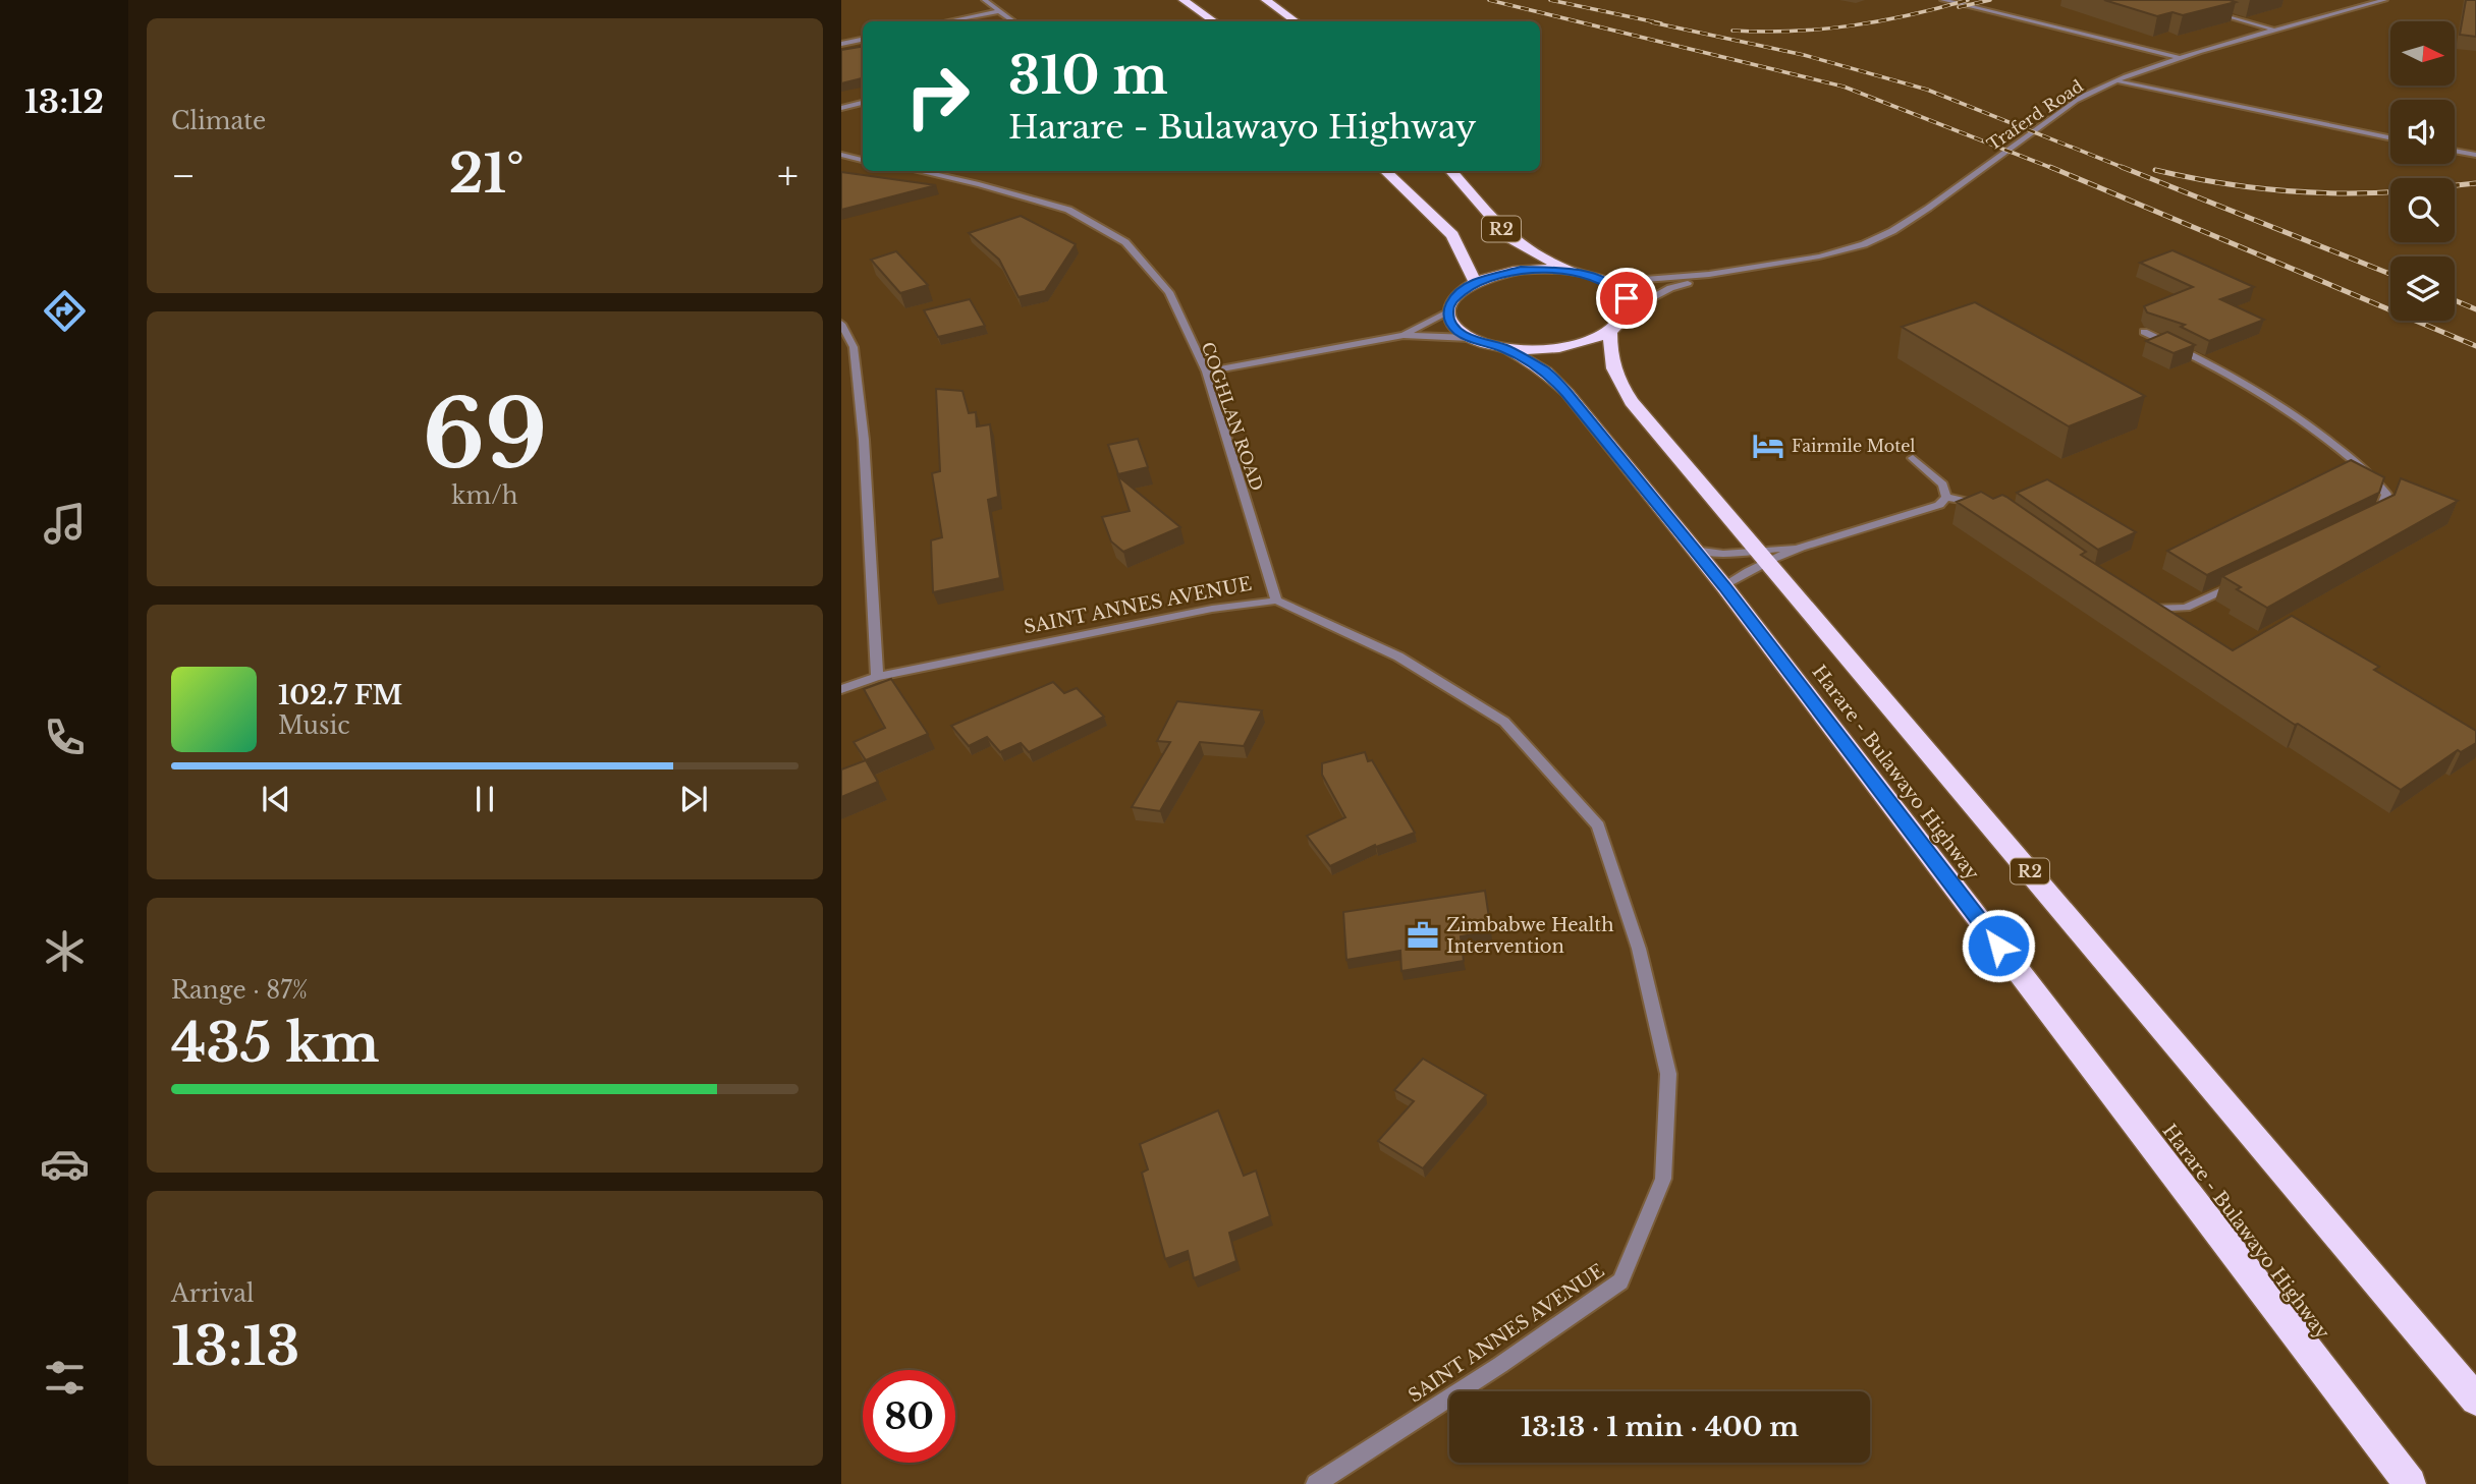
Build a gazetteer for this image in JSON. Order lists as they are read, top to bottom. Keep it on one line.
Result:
{"streets":{"highway":["R2","Harare - Bulawayo Highway"],"street":["Traferd Road","COGHLAN ROAD","SAINT ANNES AVENUE"]},"crossings":[["Traferd Road","R2"],["Traferd Road","Harare - Bulawayo Highway"],["R2","Harare - Bulawayo Highway"],["COGHLAN ROAD","SAINT ANNES AVENUE"]],"places":{"hotel":["Fairmile Motel"],"office":["Zimbabwe Health Intervention"]},"north":"right","page":{"tabs":"13:12","tile":["Climate",["69","km/h"],["Range · 87%","435 km"],["Arrival","13:13"]],"turn":["310 m","Harare - Bulawayo Highway"],"heat":["−","21°","+"],"song":["102.7 FM","Music"],"limit":"80","trip":"13:13 · 1 min · 400 m"}}
